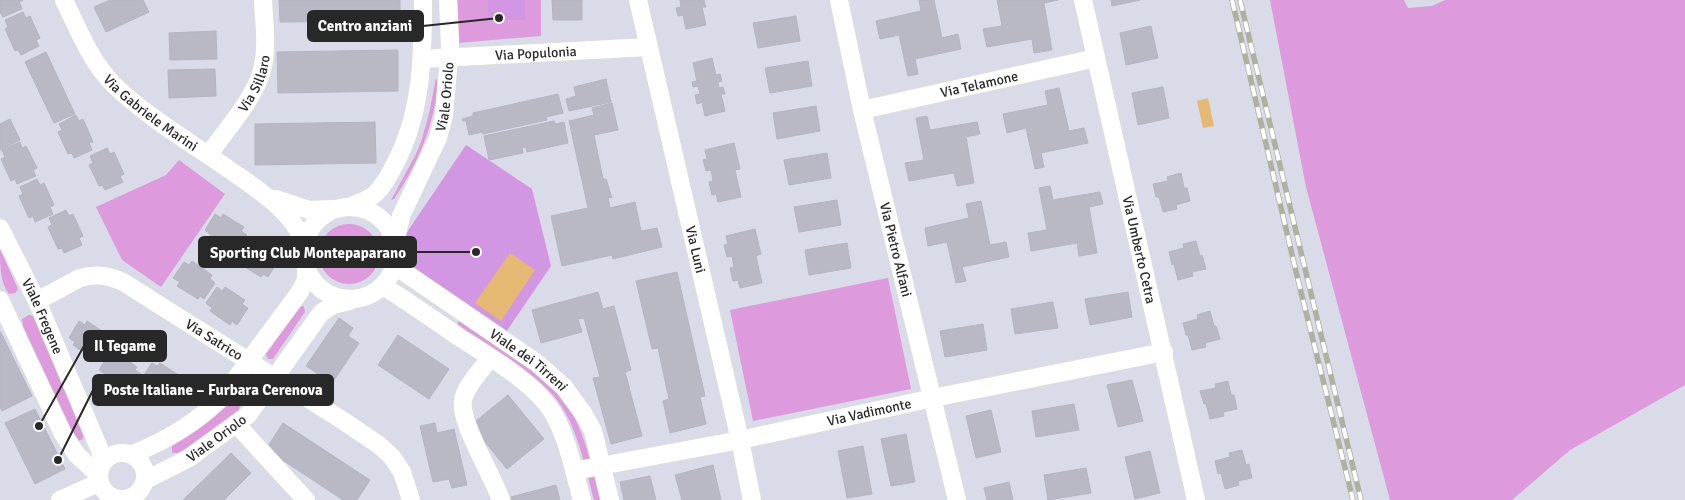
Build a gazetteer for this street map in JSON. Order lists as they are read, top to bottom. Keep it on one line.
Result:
{"streets":{"street":["Via Populonia","Via Sillaro","Via Telamone","Viale Oriolo","Via Gabriele Marini","Via Luni","Via Pietro Alfani","Via Umberto Cetra","Viale Fregene","Via Satrico","Viale dei Tirreni","Via Vadimonte"]},"crossings":[["Via Populonia","Viale Oriolo"],["Via Populonia","Via Luni"],["Via Sillaro","Via Gabriele Marini"],["Via Telamone","Via Pietro Alfani"],["Via Telamone","Via Umberto Cetra"],["Viale Oriolo","Via Gabriele Marini"],["Viale Oriolo","Viale Fregene"],["Viale Oriolo","Via Satrico"],["Viale Oriolo","Viale dei Tirreni"],["Via Gabriele Marini","Viale dei Tirreni"],["Via Luni","Via Vadimonte"],["Via Pietro Alfani","Via Vadimonte"],["Via Umberto Cetra","Via Vadimonte"],["Viale Fregene","Via Satrico"],["Viale dei Tirreni","Via Vadimonte"]],"places":["Centro anziani","Sporting Club Montepaparano","Il Tegame","Poste Italiane – Furbara Cerenova"]}
